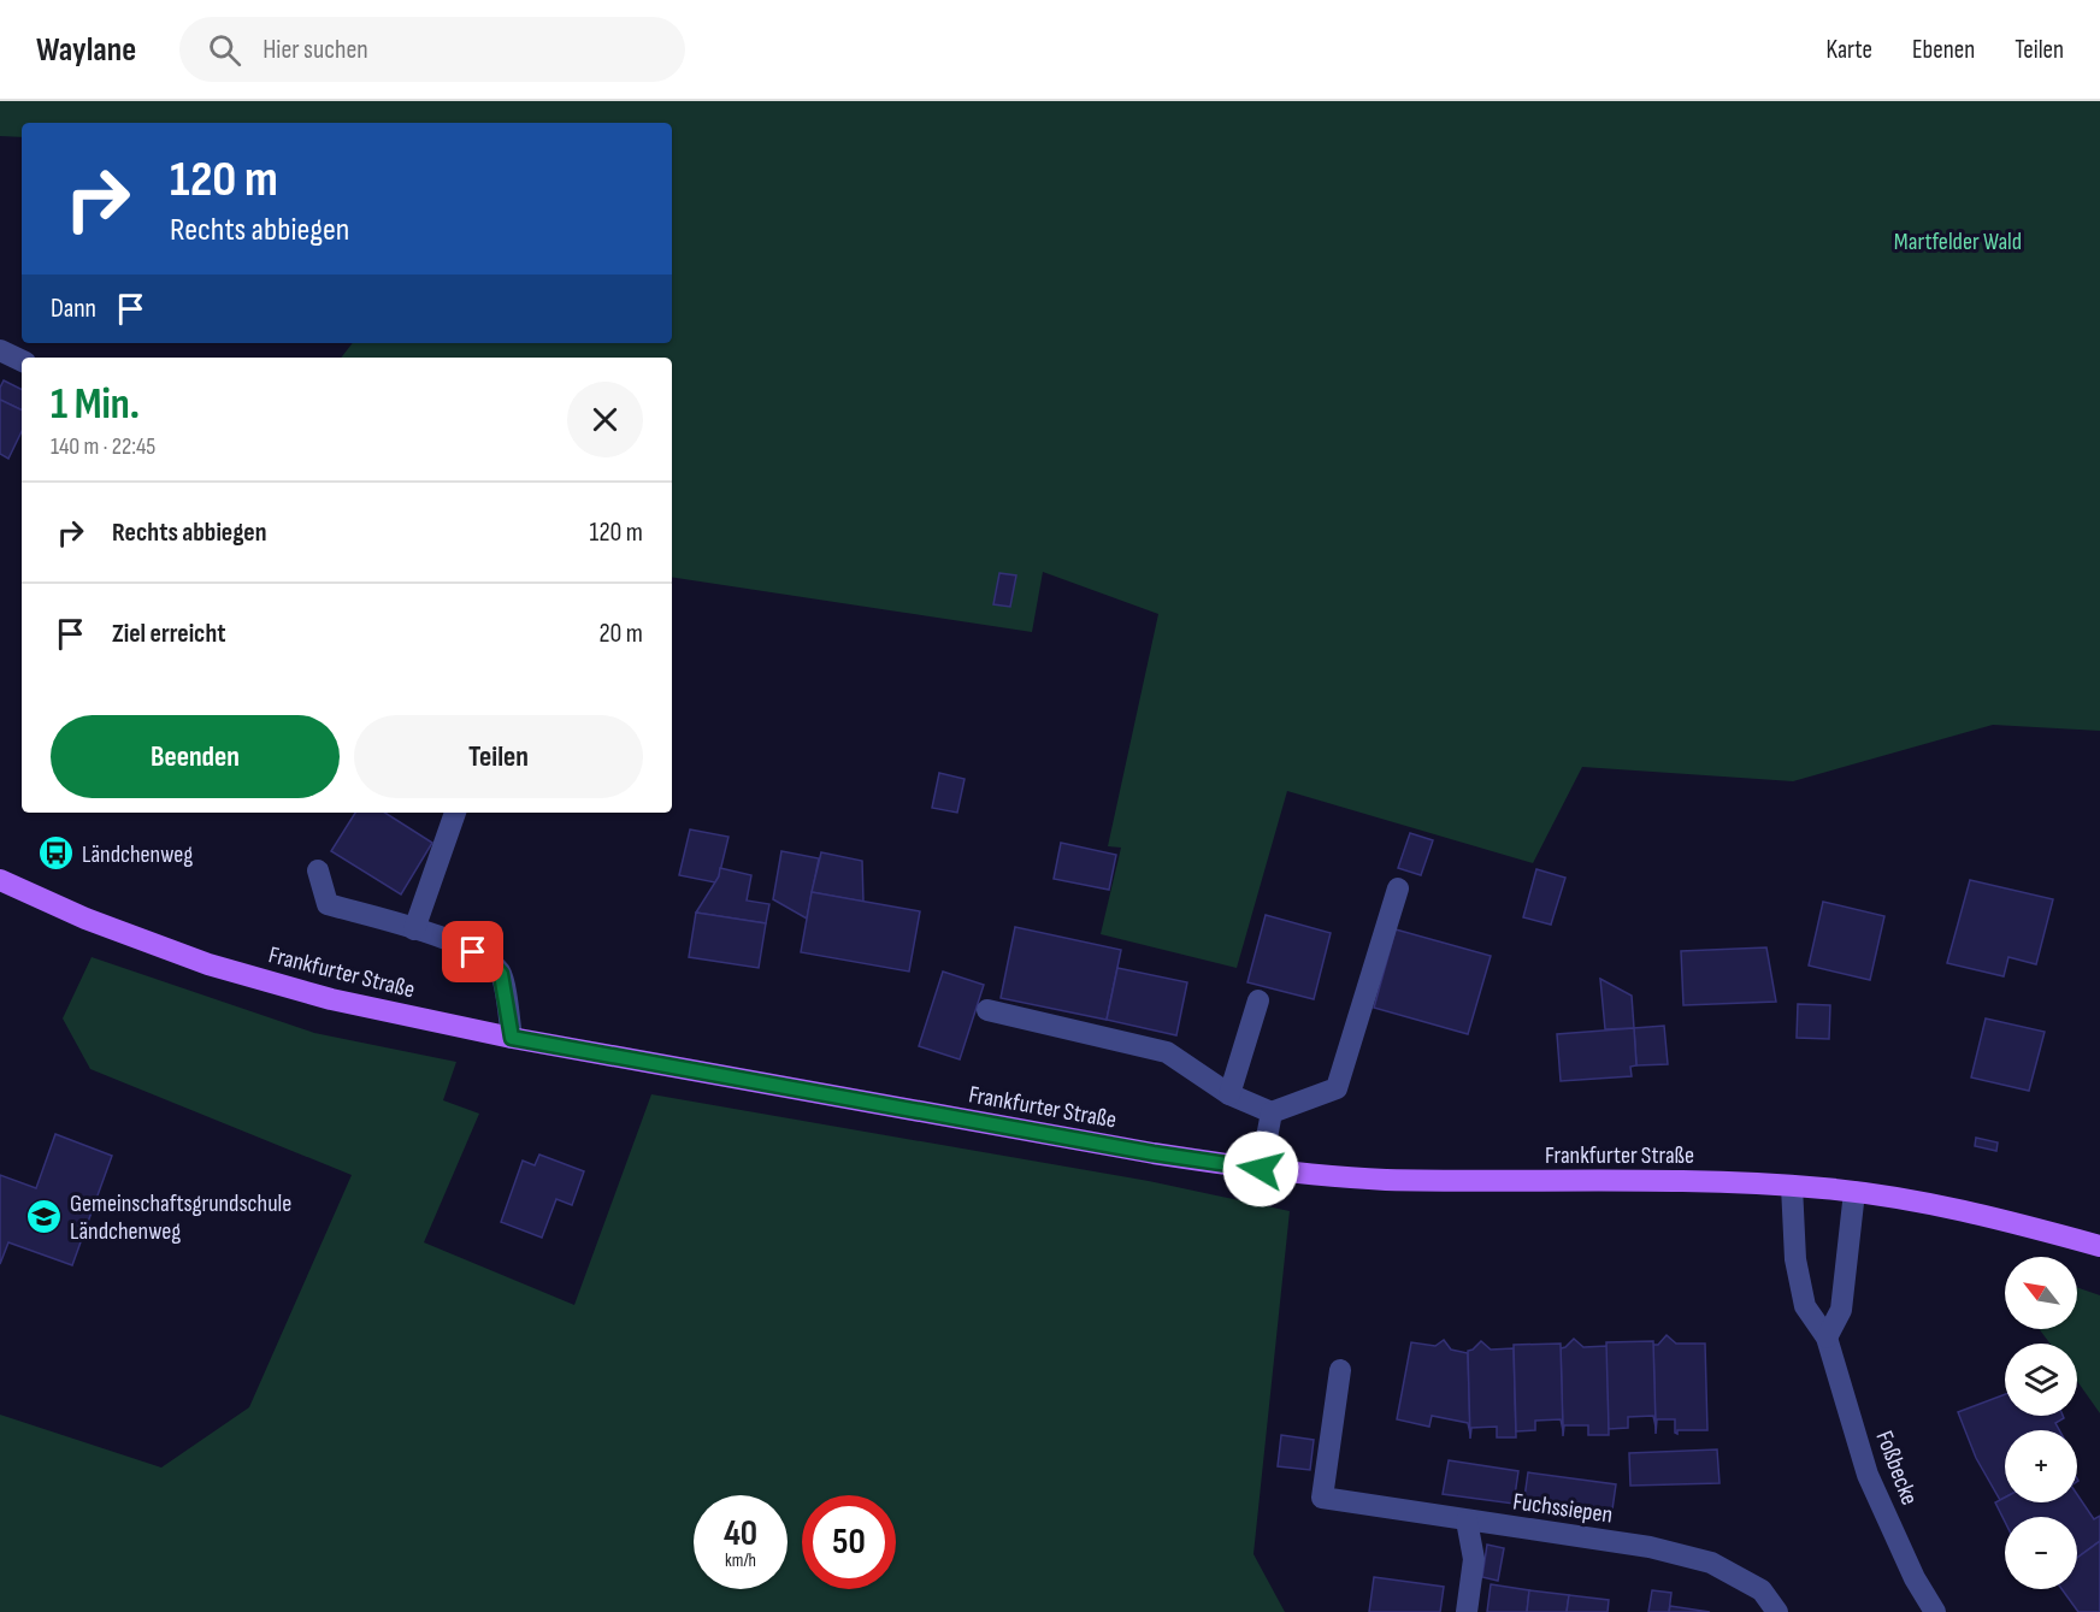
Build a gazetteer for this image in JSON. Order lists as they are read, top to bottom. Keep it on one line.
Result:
{"streets":{"main road":["Frankfurter Straße"],"street":["Foßbecke","Fuchssiepen"]},"crossings":[["Frankfurter Straße","Foßbecke"]],"parks":["Martfelder Wald"],"places":{"bus stop":["Ländchenweg"],"school or university":["Gemeinschaftsgrundschule Ländchenweg"]},"north":"top left","page":{"header":"Waylane","search":"Hier suchen","nav":["Karte","Ebenen","Teilen"],"turn":["120 m","Rechts abbiegen"],"then":"Dann","heading":["1 Min.","140 m · 22:45"],"list":[{"name":"Rechts abbiegen","value":"120 m"},{"name":"Ziel erreicht","value":"20 m"}],"buttons":["Beenden","Teilen"],"map_buttons":["+","−"],"speed":"40 km/h","limit":"50"}}
